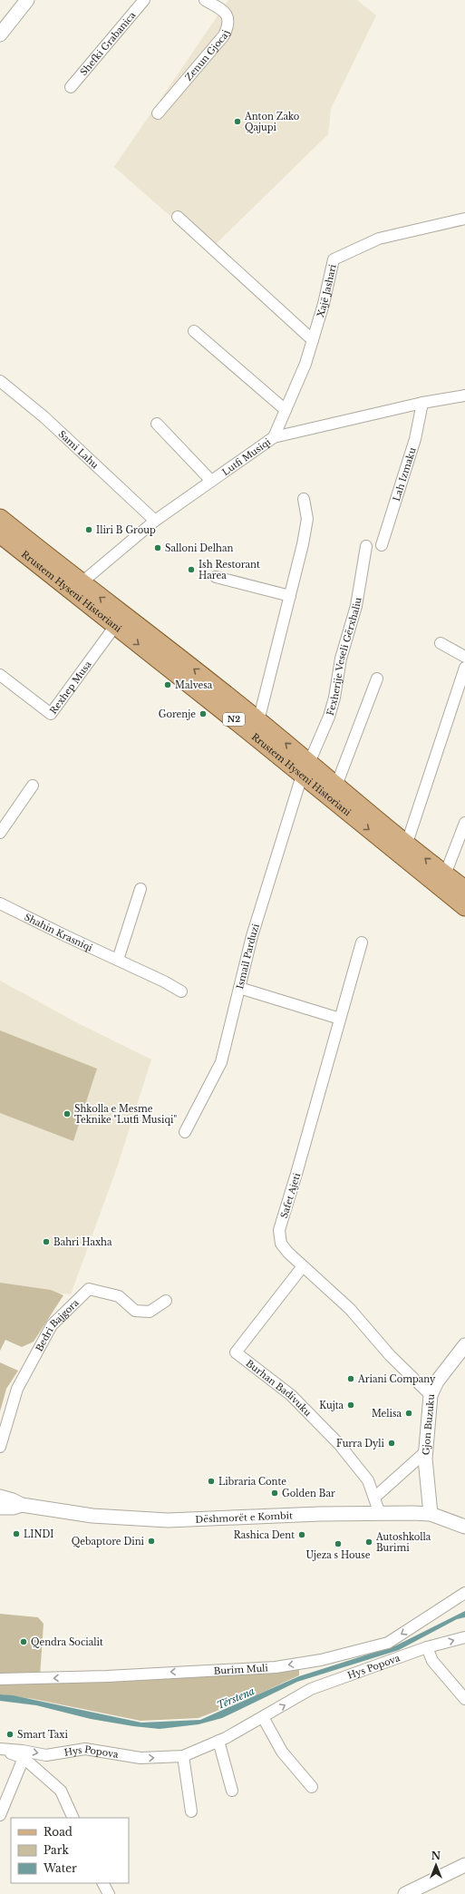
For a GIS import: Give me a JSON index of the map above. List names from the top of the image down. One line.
{"streets":{"main road":["Rrustem Hyseni Historiani","N2"],"street":["Shefki Grabanica","Zenun Gjocaj","Xajë Jashari","Sami Lahu","Lutfi Musiqi","Lah Izmaku","Fexherije Veseli Gërxhaliu","Rexhep Musa","Shahin Krasniqi","Ismail Parduzi","Safet Ajeti","Bedri Bajgora","Burhan Badivuku","Gjon Buzuku","Dëshmorët e Kombit","Hys Popova","Burim Muli"]},"crossings":[["Xajë Jashari","Lutfi Musiqi"],["Sami Lahu","Lutfi Musiqi"],["Lutfi Musiqi","Lah Izmaku"],["Lutfi Musiqi","Rrustem Hyseni Historiani"],["Rrustem Hyseni Historiani","Fexherije Veseli Gërxhaliu"],["Rrustem Hyseni Historiani","Rexhep Musa"],["Rrustem Hyseni Historiani","Ismail Parduzi"],["Fexherije Veseli Gërxhaliu","Ismail Parduzi"],["Safet Ajeti","Burhan Badivuku"],["Safet Ajeti","Gjon Buzuku"],["Burhan Badivuku","Dëshmorët e Kombit"],["Gjon Buzuku","Dëshmorët e Kombit"]],"one_way":["Hys Popova","Burim Muli"],"water":["Tërstena"],"places":["Anton Zako Qajupi","Iliri B Group","Salloni Delhan","Ish Restorant Harea","Malvesa","Gorenje","Shkolla e Mesme Teknike \"Lutfi Musiqi\"","Bahri Haxha","Ariani Company","Kujta","Melisa","Furra Dyli","Libraria Conte","Golden Bar","LINDI","Rashica Dent","Qebaptore Dini","Autoshkolla Burimi","Ujeza s House","Qendra Socialit","Smart Taxi"],"legend":["Road","Park","Water"],"north":"top"}
